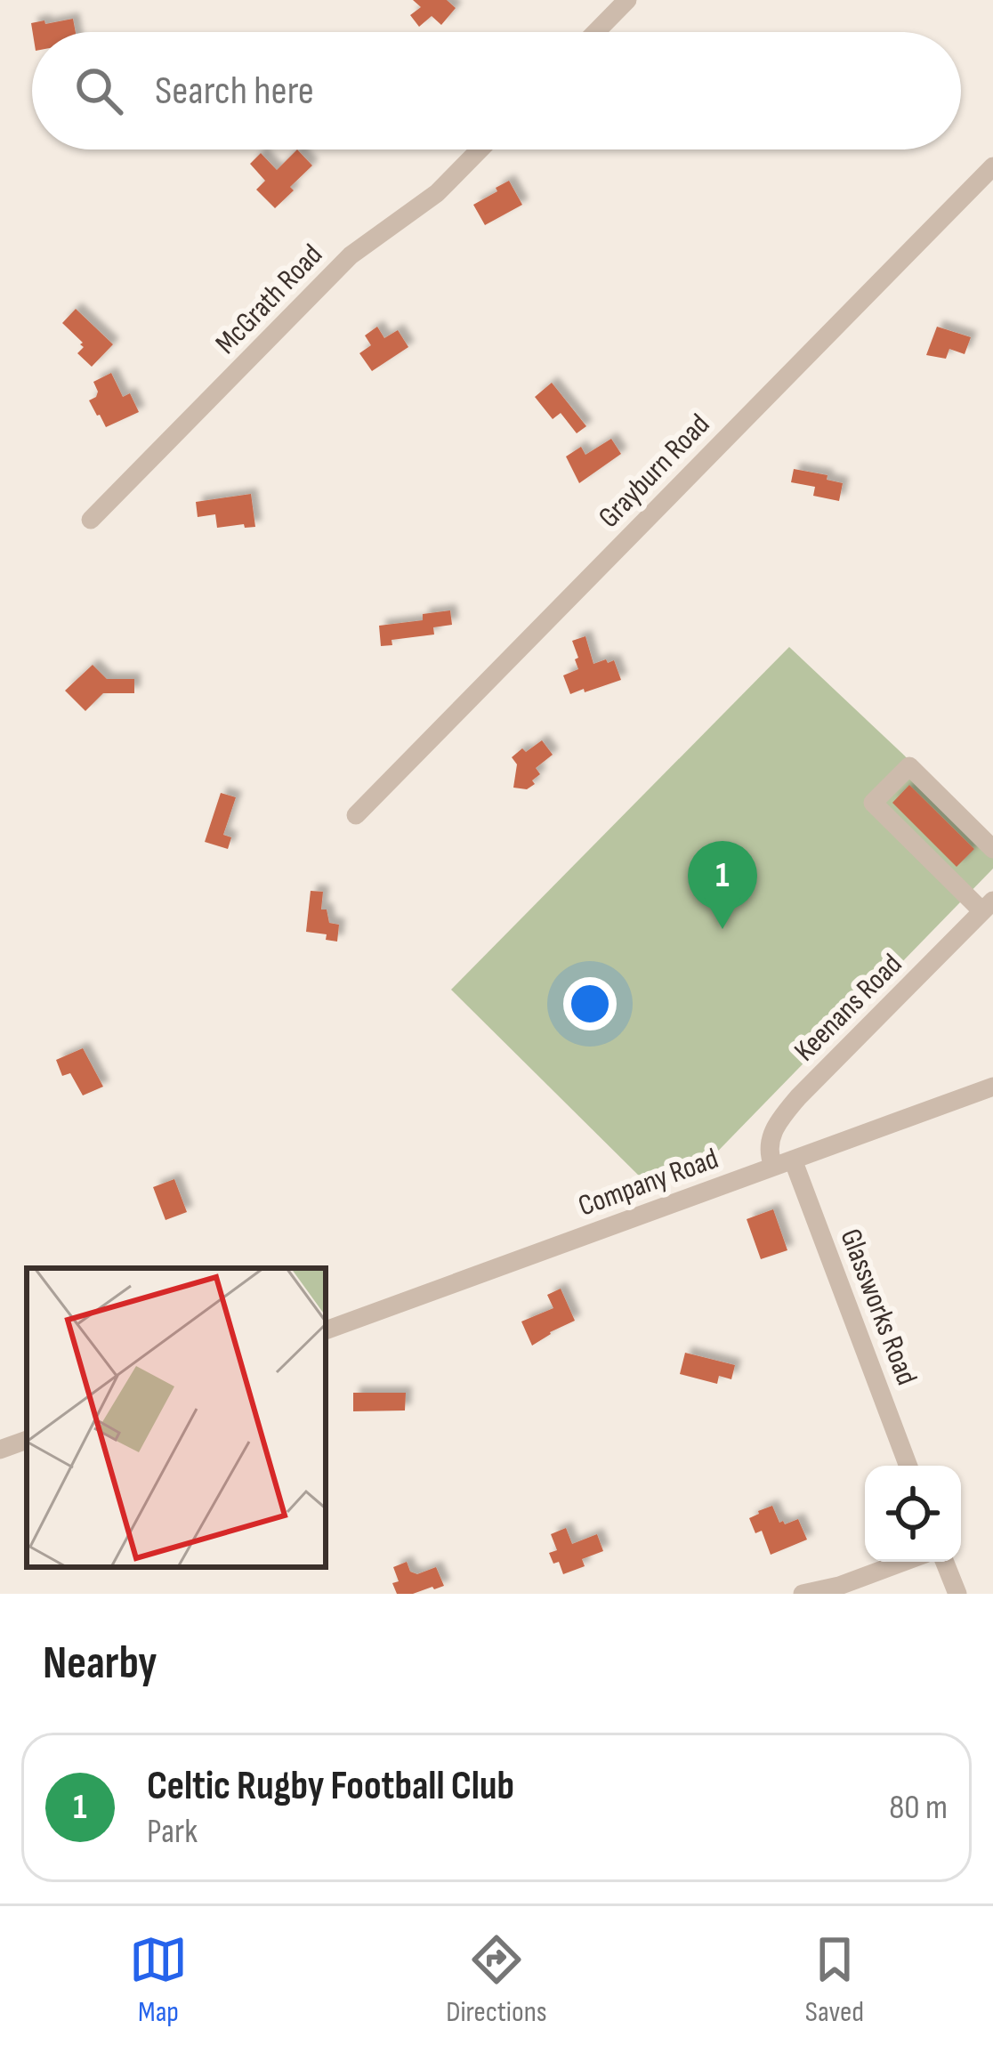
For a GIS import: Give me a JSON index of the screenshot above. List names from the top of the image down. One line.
{"streets":{"street":["McGrath Road","Grayburn Road","Keenans Road","Company Road","Glassworks Road"]},"crossings":[["Keenans Road","Company Road"],["Keenans Road","Glassworks Road"],["Company Road","Glassworks Road"]],"page":{"search":"Search here","pins":"1","heading":"Nearby","list":[{"mark":"1","name":"Celtic Rugby Football Club","note":"Park","value":"80 m"}],"nav":["Map","Directions","Saved"]}}
